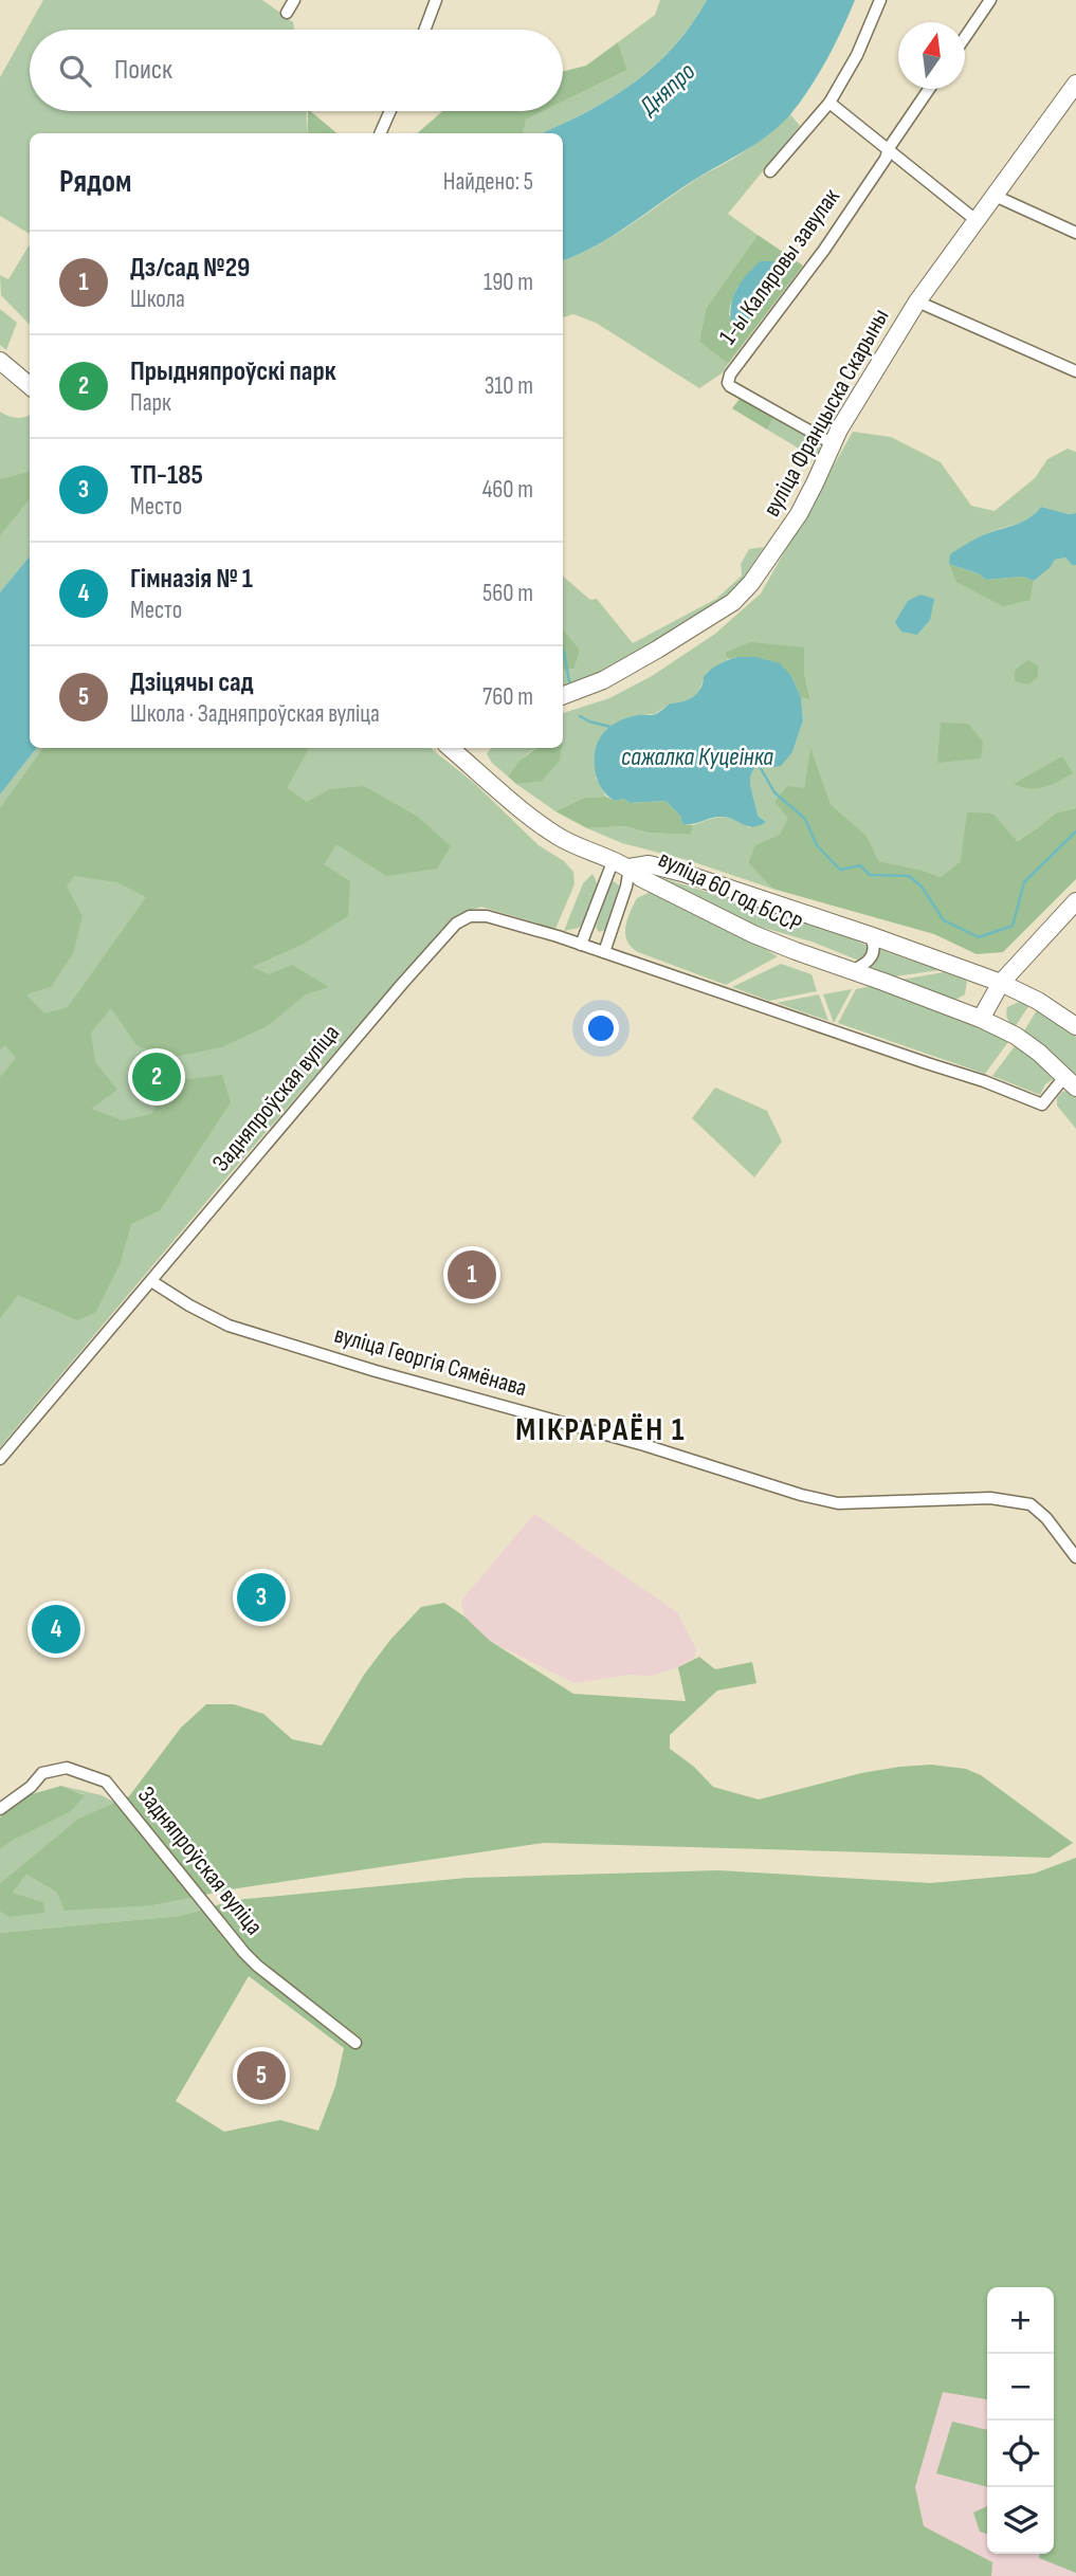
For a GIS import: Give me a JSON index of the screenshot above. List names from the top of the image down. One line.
{"streets":{"main road":["вуліца Францыска Скарыны","вуліца 60 год БССР"],"street":["1-ы Каляровы завулак","Задняпроўская вуліца","вуліца Георгія Сямёнава"]},"crossings":[["1-ы Каляровы завулак","вуліца Францыска Скарыны"],["вуліца 60 год БССР","Задняпроўская вуліца"],["Задняпроўская вуліца","вуліца Георгія Сямёнава"]],"districts":["МІКРАРАЁН 1"],"water":["Дняпро","сажалка Куцеінка"],"north":"top","page":{"search":"Поиск","heading":["Рядом","Найдено: 5"],"list":[{"mark":"1","name":"Дз/сад №29","note":"Школа","value":"190 m"},{"mark":"2","name":"Прыдняпроўскі парк","note":"Парк","value":"310 m"},{"mark":"3","name":"ТП-185","note":"Место","value":"460 m"},{"mark":"4","name":"Гімназія № 1","note":"Место","value":"560 m"},{"mark":"5","name":"Дзіцячы сад","note":"Школа · Задняпроўская вуліца","value":"760 m"}],"pins":["2","1","3","4","5"],"map_buttons":["+","−"]}}
